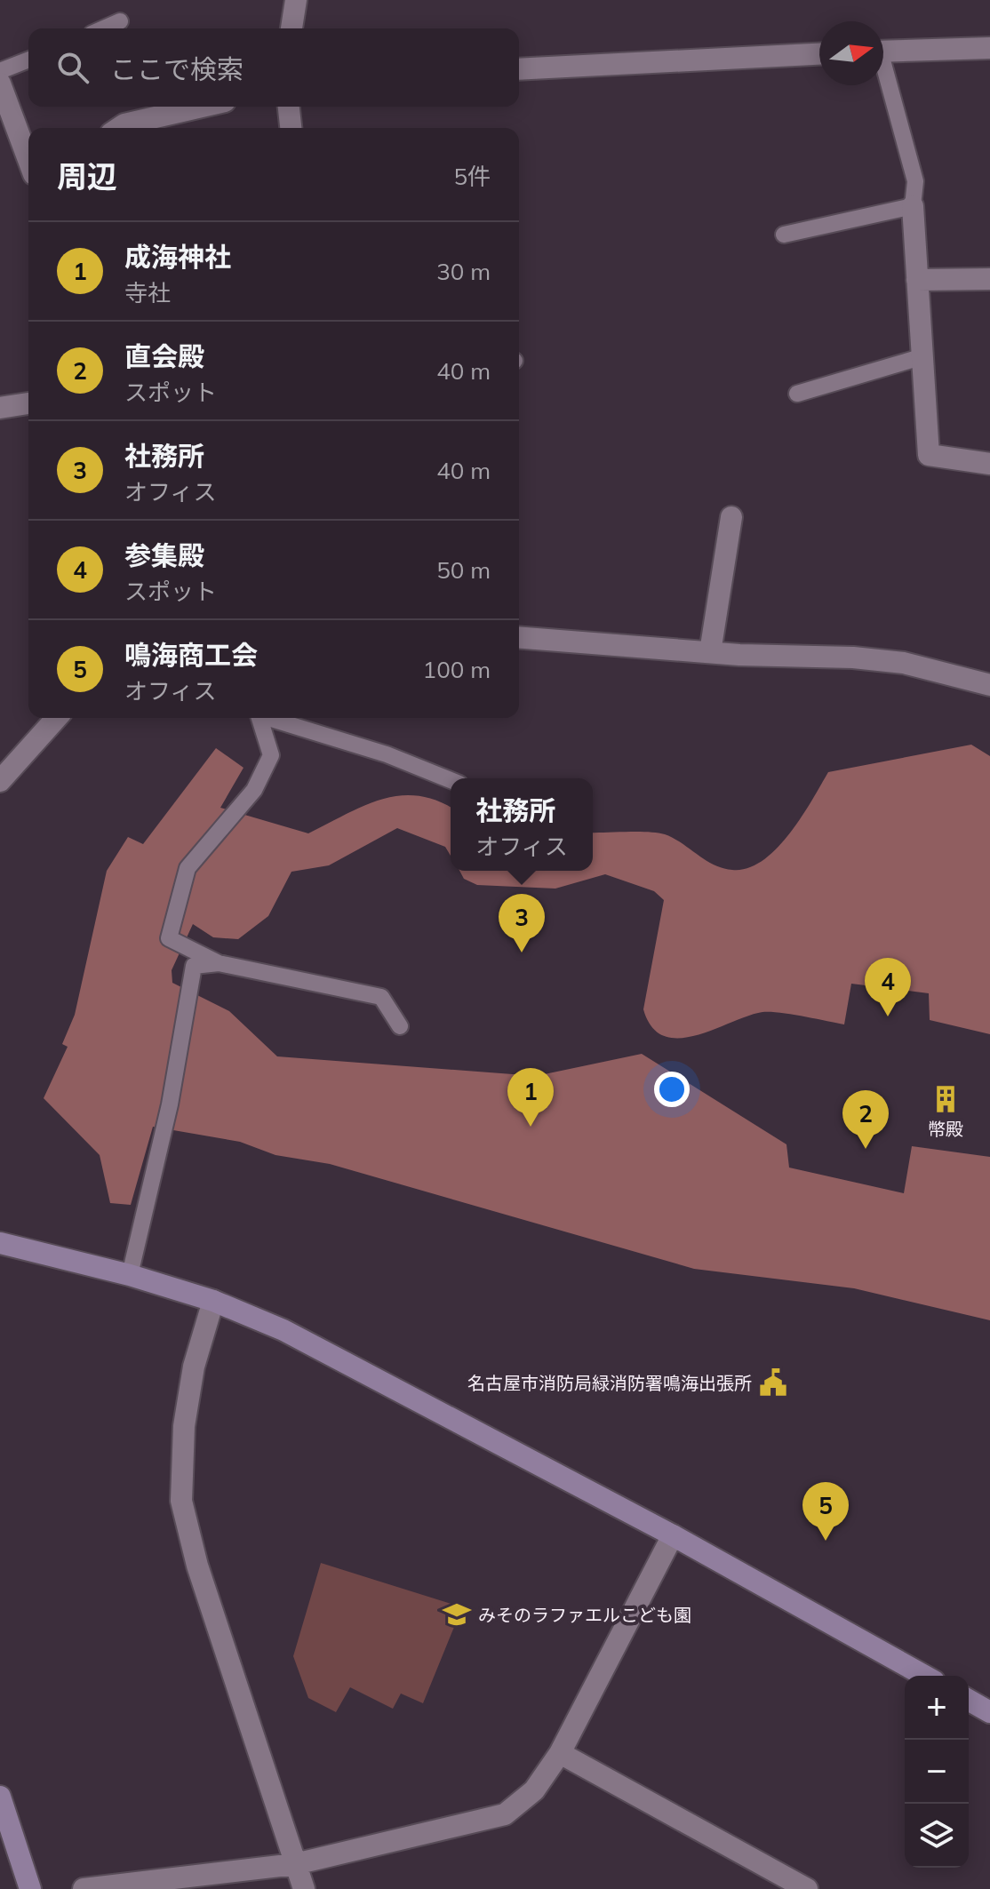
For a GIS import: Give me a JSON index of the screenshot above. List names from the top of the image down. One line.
{"places":{"building":["幣殿"],"public building":["名古屋市消防局緑消防署鳴海出張所"],"school or university":["みそのラファエルこども園"]},"north":"right","page":{"search":"ここで検索","heading":["周辺","5件"],"list":[{"mark":"1","name":"成海神社","note":"寺社","value":"30 m"},{"mark":"2","name":"直会殿","note":"スポット","value":"40 m"},{"mark":"3","name":"社務所","note":"オフィス","value":"40 m"},{"mark":"4","name":"参集殿","note":"スポット","value":"50 m"},{"mark":"5","name":"鳴海商工会","note":"オフィス","value":"100 m"}],"popup":["社務所","オフィス"],"pins":["3","4","1","2","5"],"map_buttons":["+","−"]}}
